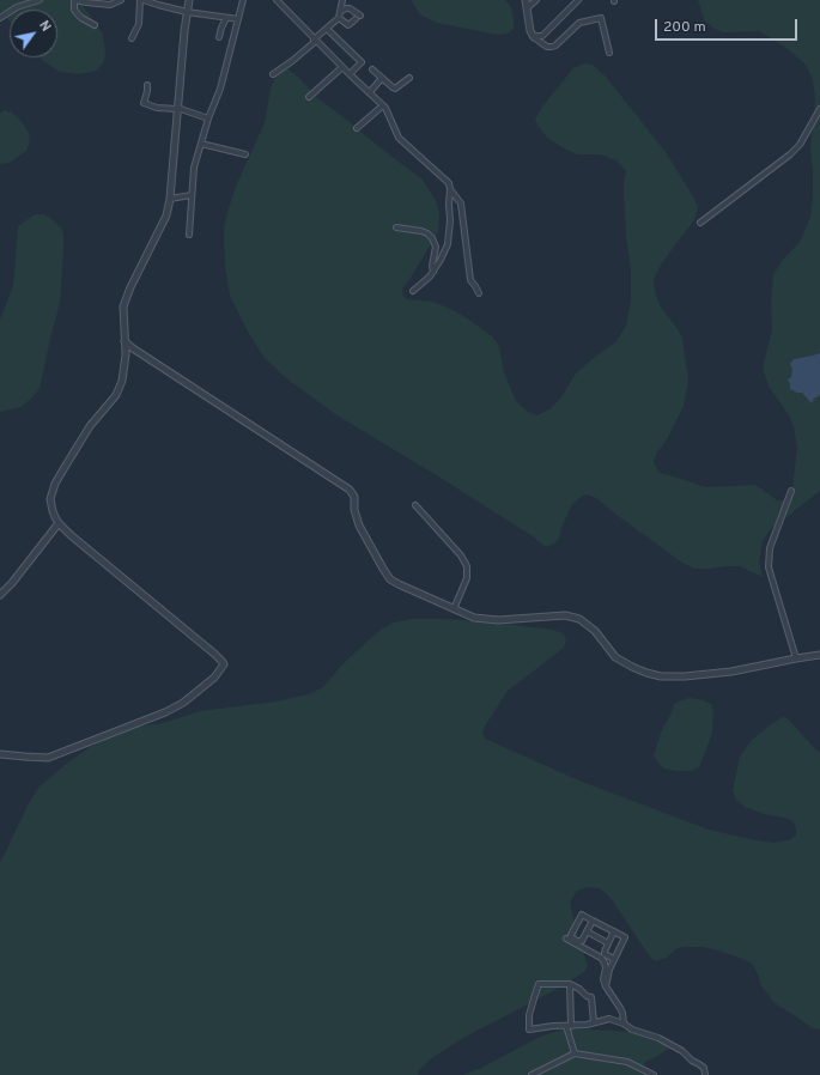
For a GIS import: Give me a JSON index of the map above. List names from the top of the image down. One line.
{"scale_bar":"200 m","north":"top right"}
